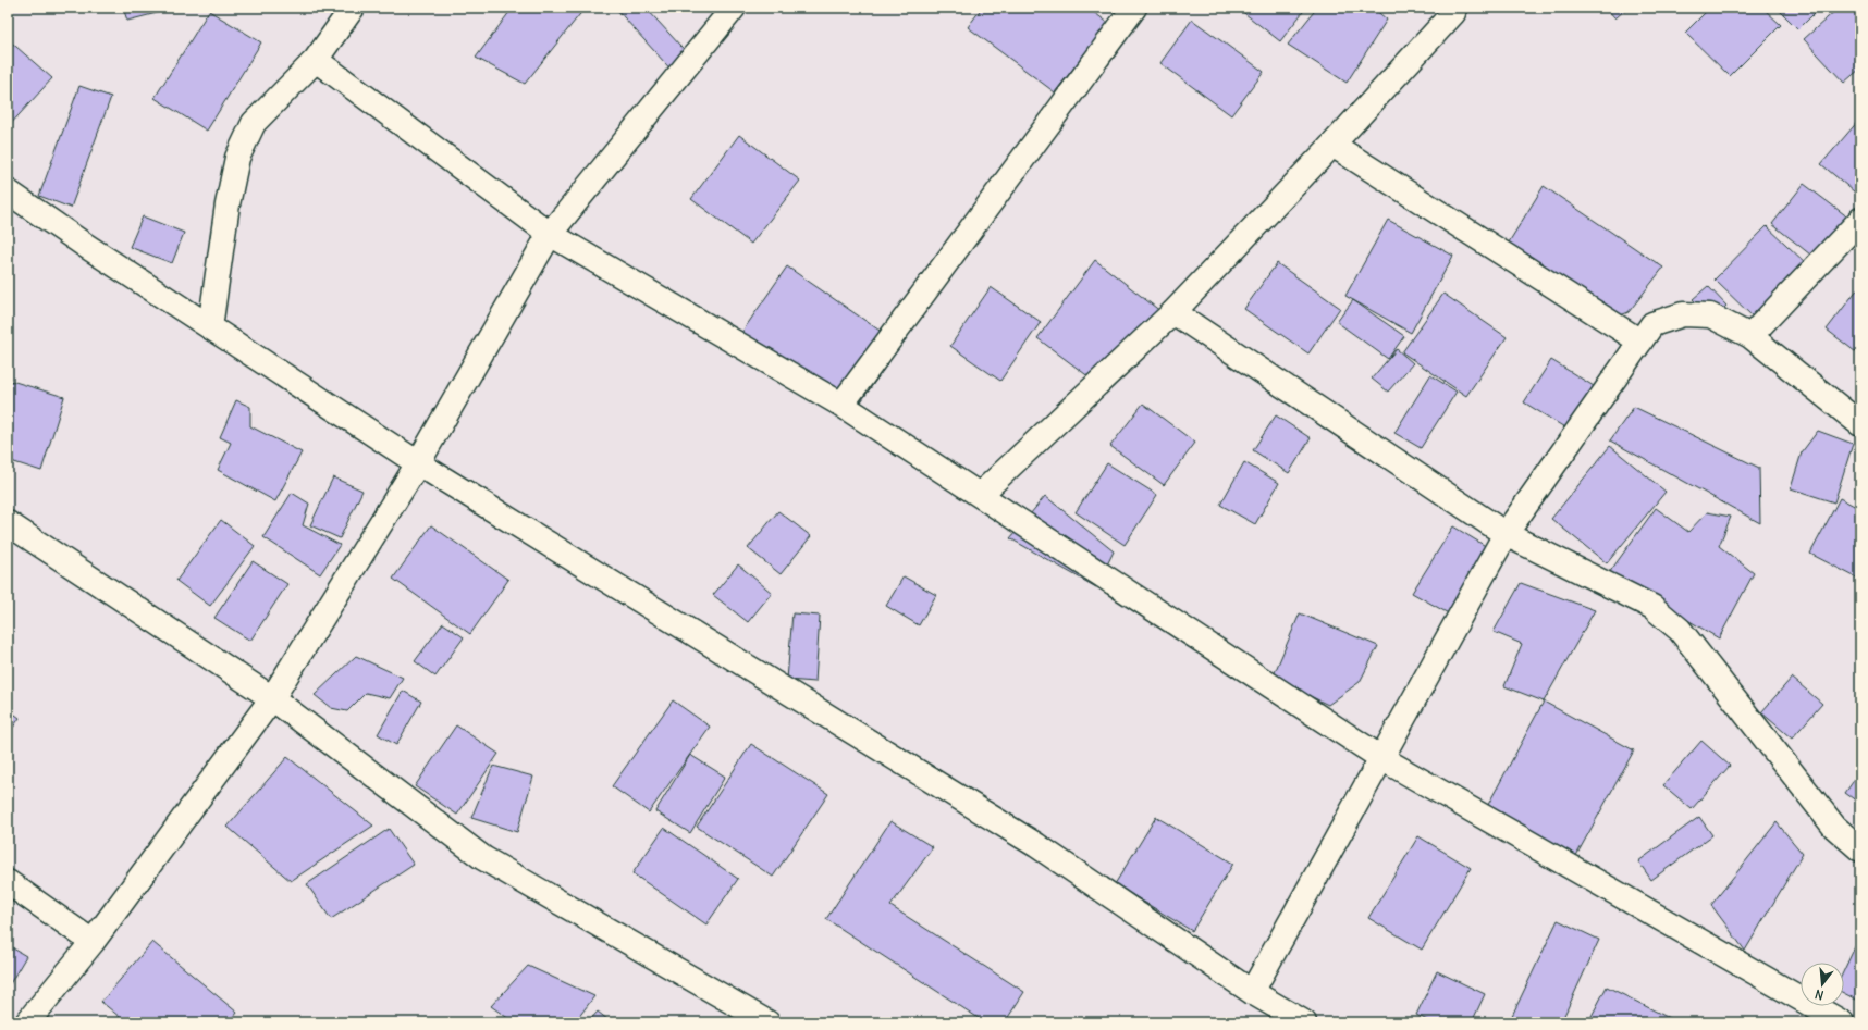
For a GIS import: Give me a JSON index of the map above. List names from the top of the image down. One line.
{"north":"bottom"}
